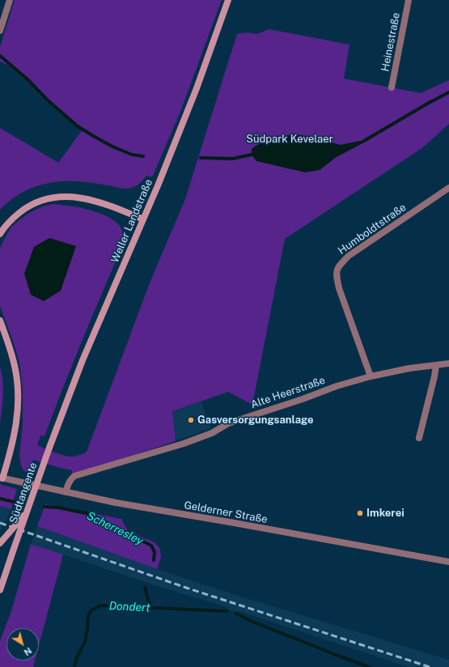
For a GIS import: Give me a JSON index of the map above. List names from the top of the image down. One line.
{"streets":{"main road":["Weller Landstraße","Südtangente"],"street":["Heinestraße","Humboldtstraße","Alte Heerstraße","Gelderner Straße"]},"crossings":[["Weller Landstraße","Südtangente"],["Humboldtstraße","Alte Heerstraße"],["Alte Heerstraße","Gelderner Straße"]],"water":["Scherresley","Dondert"],"parks":["Südpark Kevelaer"],"places":["Gasversorgungsanlage","Imkerei"],"north":"bottom right"}
